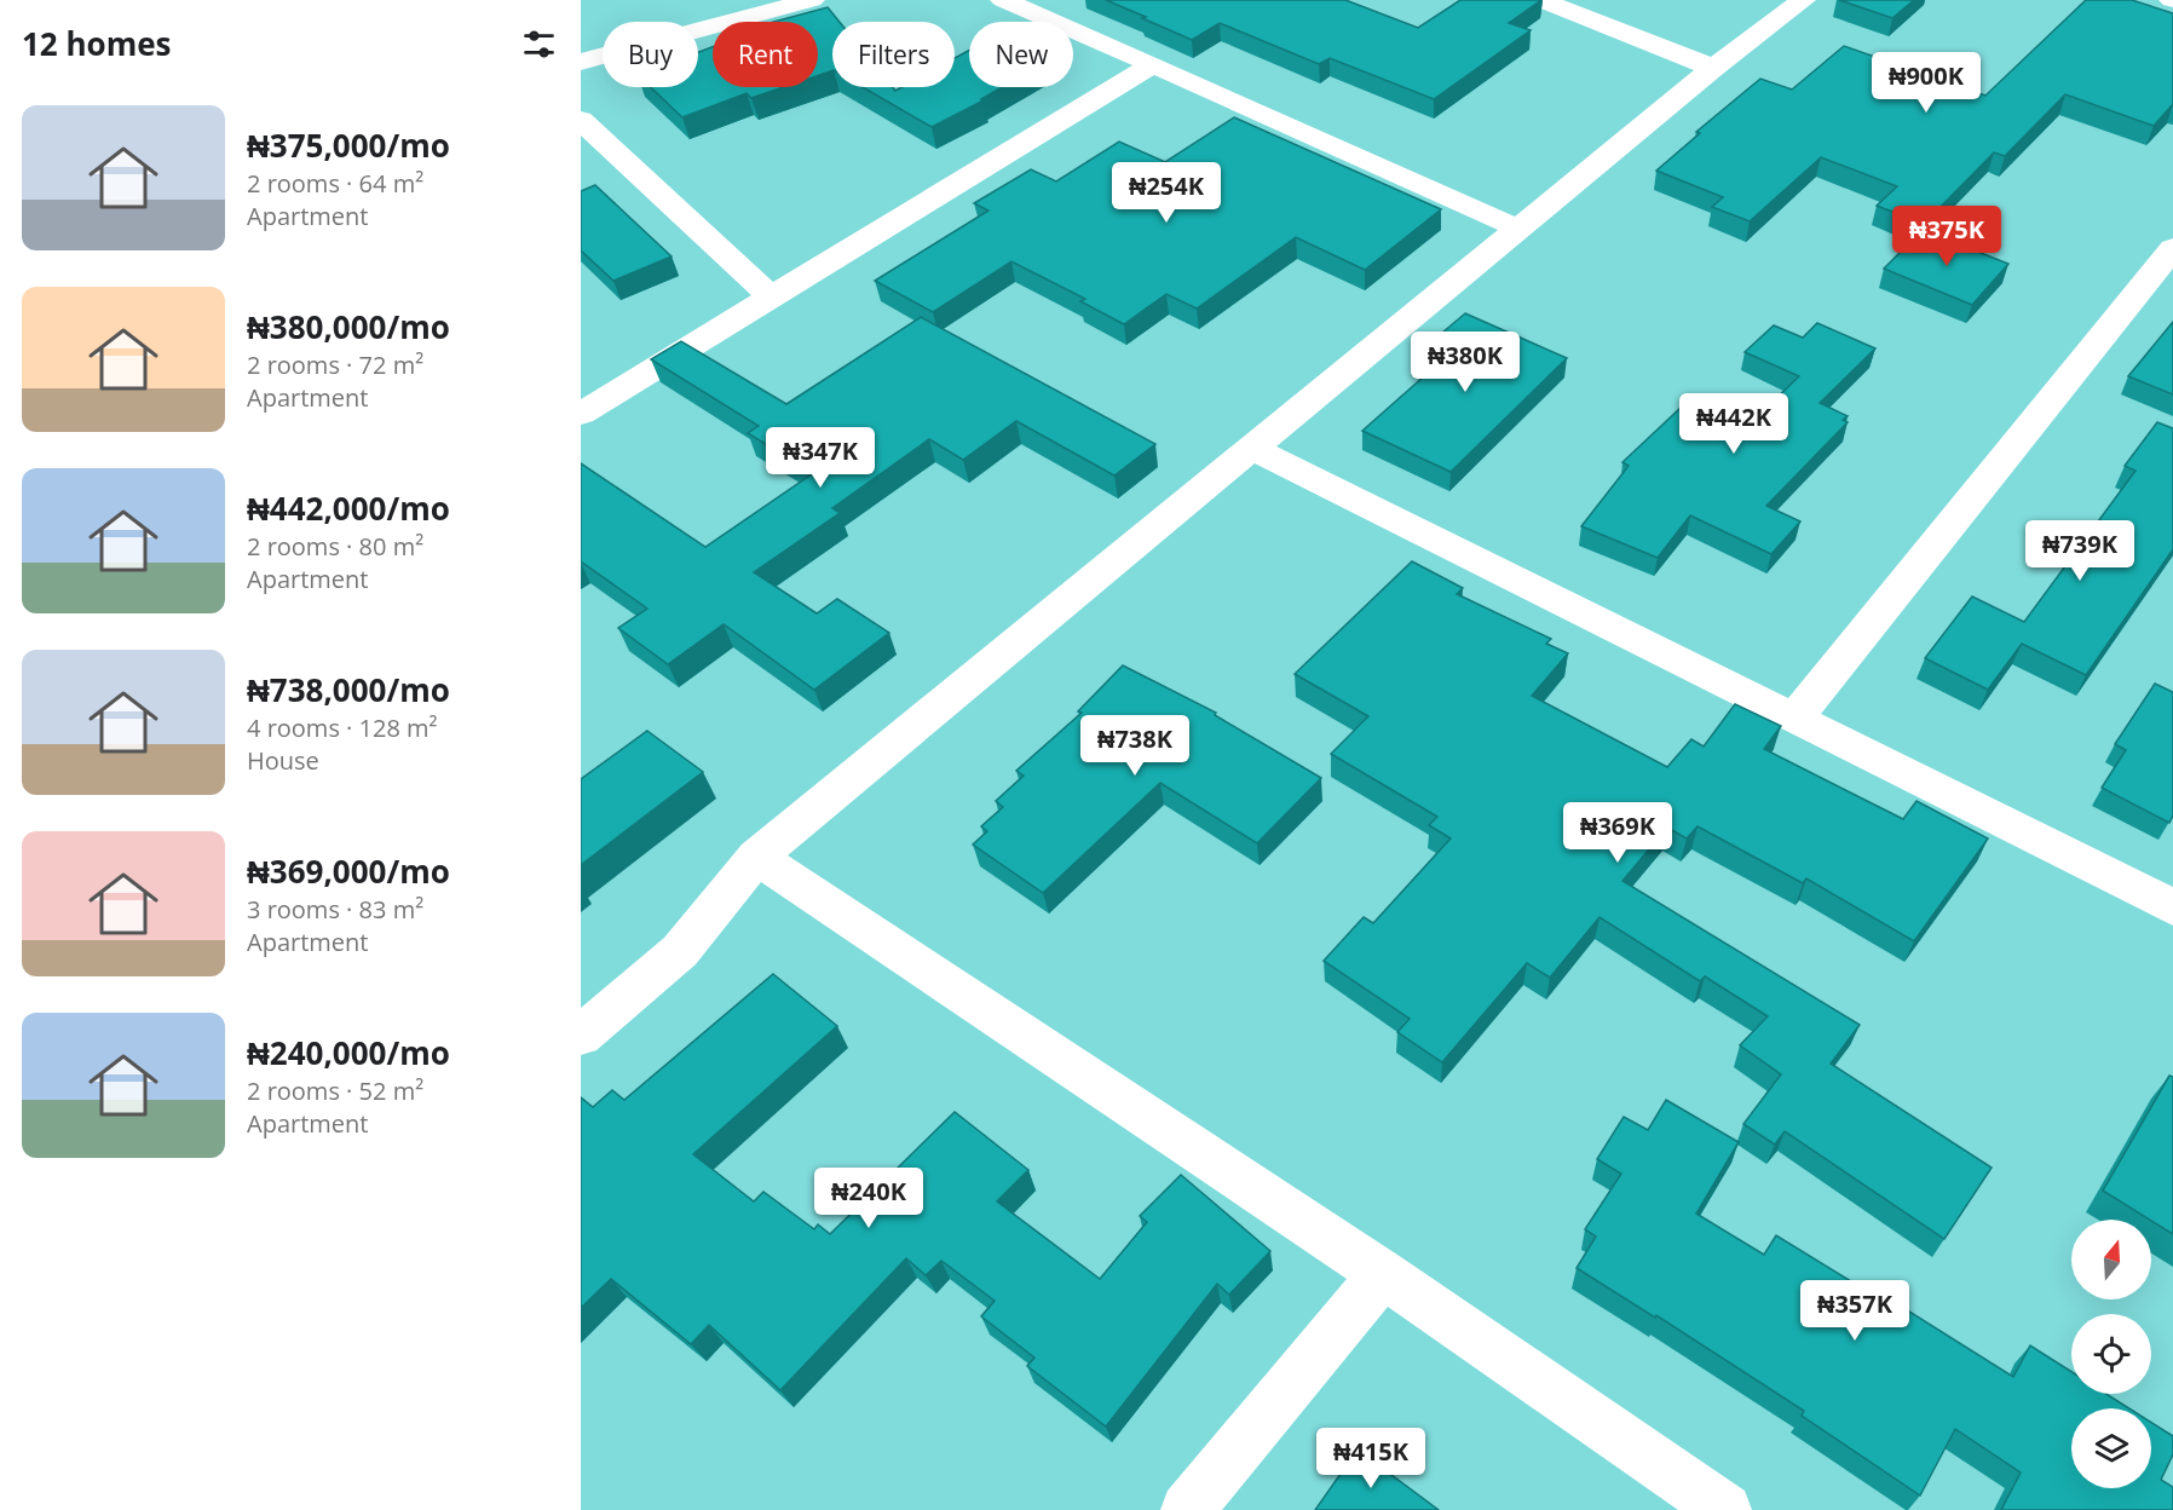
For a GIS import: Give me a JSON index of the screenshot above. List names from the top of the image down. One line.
{"north":"top","page":{"heading":"12 homes","chip":["Buy","Rent","Filters","New"],"price":["₦900K","₦254K","₦375K","₦380K","₦442K","₦347K","₦739K","₦738K","₦369K","₦240K","₦357K","₦415K"],"list":[{"name":"₦375,000/mo","note":"2 rooms · 64 m² · Apartment"},{"name":"₦380,000/mo","note":"2 rooms · 72 m² · Apartment"},{"name":"₦442,000/mo","note":"2 rooms · 80 m² · Apartment"},{"name":"₦738,000/mo","note":"4 rooms · 128 m² · House"},{"name":"₦369,000/mo","note":"3 rooms · 83 m² · Apartment"},{"name":"₦240,000/mo","note":"2 rooms · 52 m² · Apartment"}]}}
